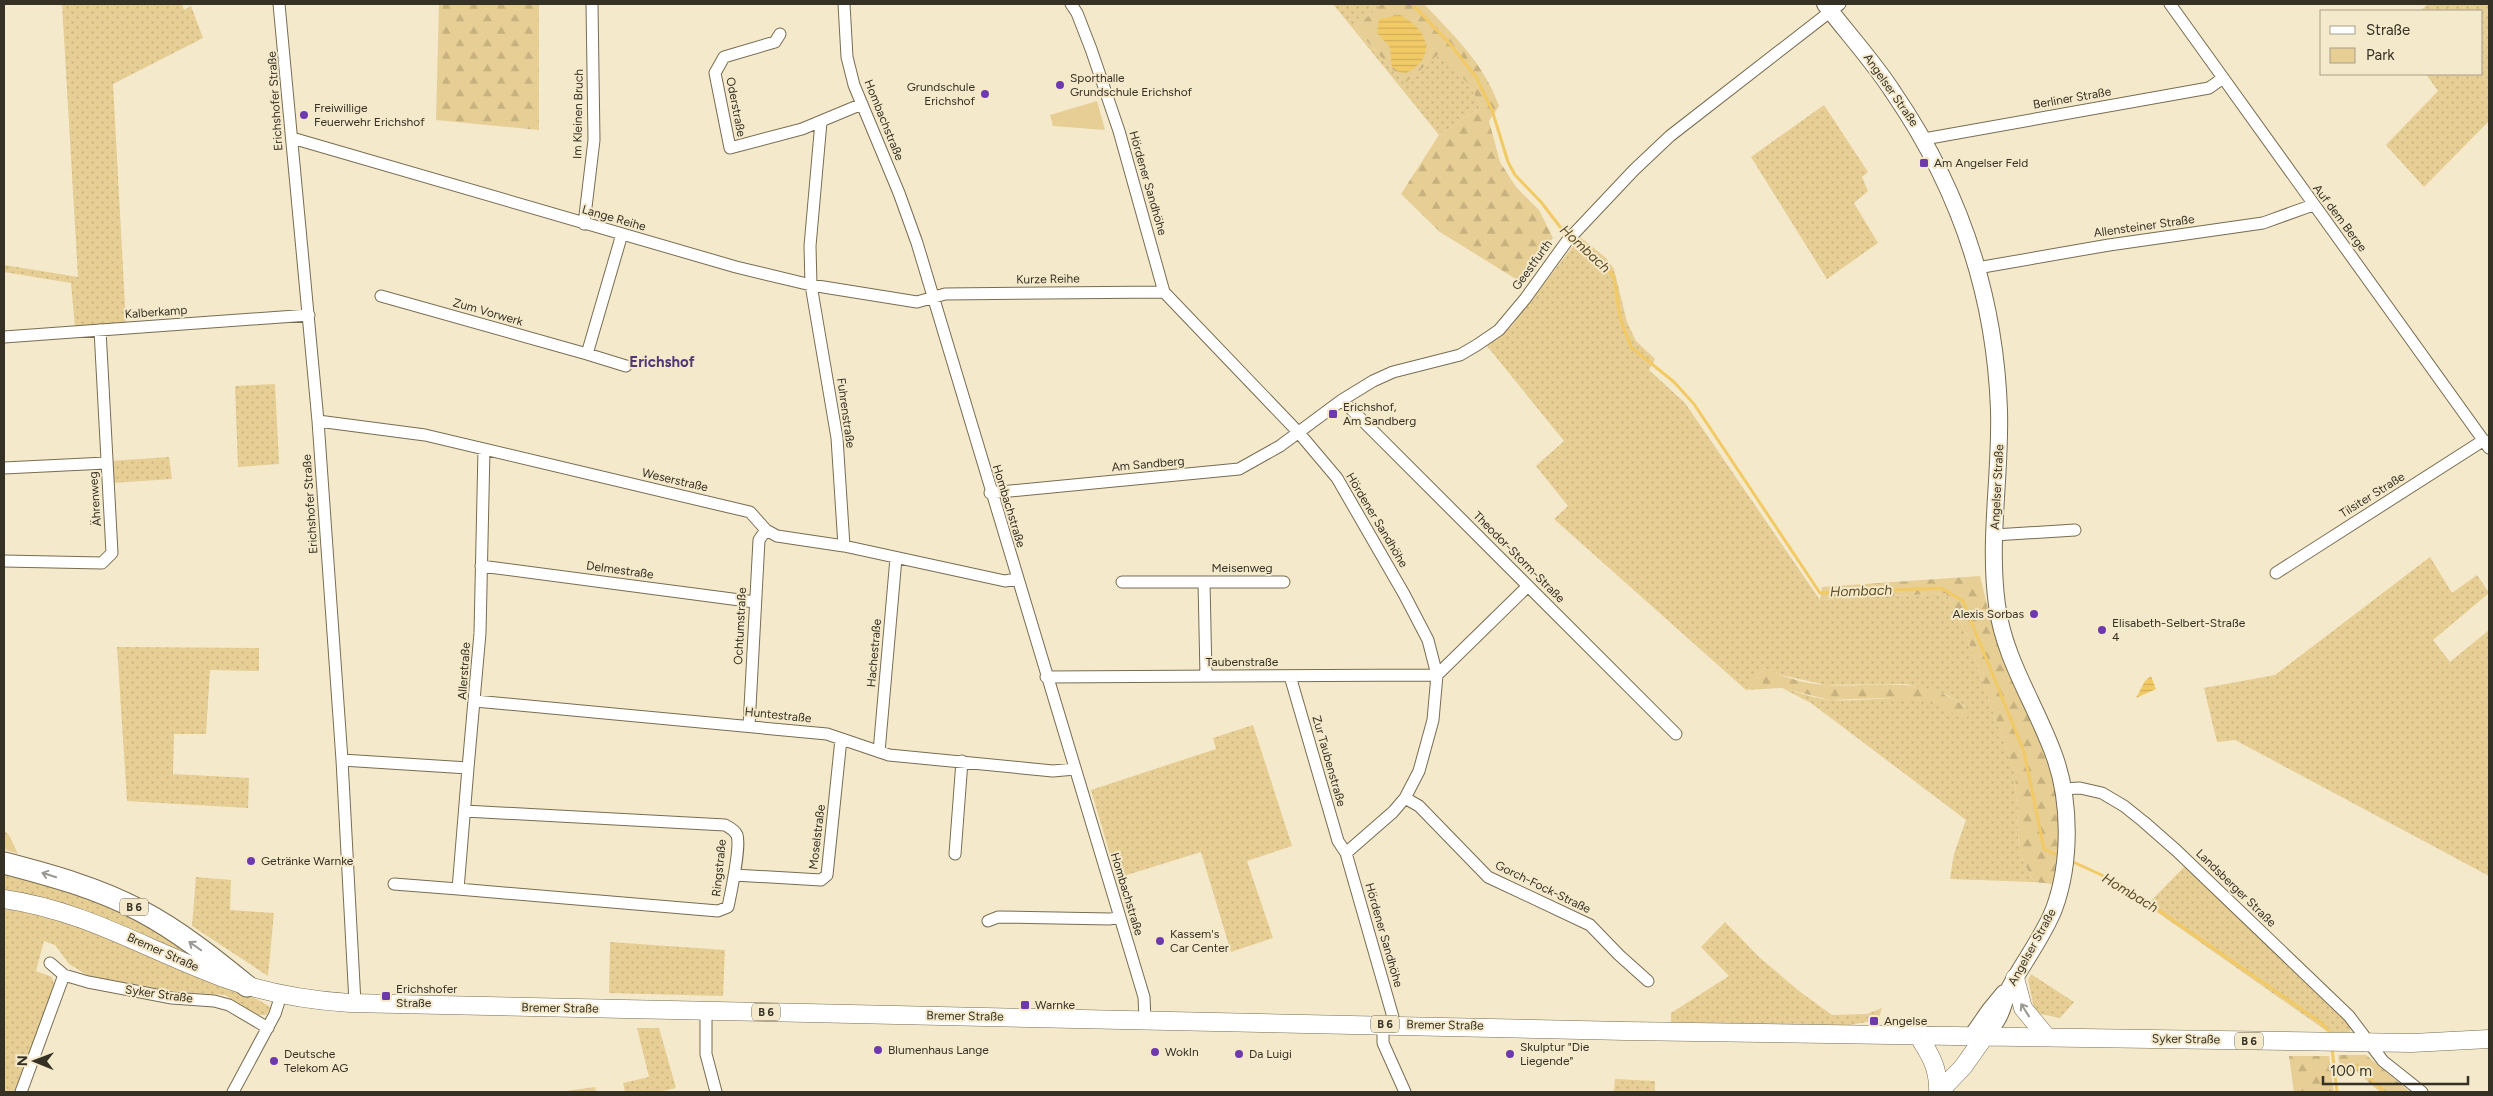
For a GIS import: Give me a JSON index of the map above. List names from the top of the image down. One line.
{"streets":{"highway":["B 6"],"main road":["Angelser Straße","Bremer Straße","Syker Straße"],"street":["Berliner Straße","Erichshofer Straße","Oderstraße","Im Kleinen Bruch","Hombachstraße","Hördener Sandhöhe","Lange Reihe","Auf dem Berge","Allensteiner Straße","Geestfurth","Kurze Reihe","Kalberkamp","Zum Vorwerk","Fuhrenstraße","Am Sandberg","Weserstraße","Tilsiter Straße","Ährenweg","Theodor-Storm-Straße","Meisenweg","Delmestraße","Ochtumstraße","Hachestraße","Taubenstraße","Allerstraße","Huntestraße","Zur Taubenstraße","Moselstraße","Ringstraße","Gorch-Fock-Straße","Landsberger Straße"]},"crossings":[["Angelser Straße","Berliner Straße"],["Angelser Straße","Allensteiner Straße"],["Angelser Straße","Geestfurth"],["Angelser Straße","Landsberger Straße"],["Angelser Straße","Bremer Straße"],["Angelser Straße","Syker Straße"],["Berliner Straße","Auf dem Berge"],["Erichshofer Straße","Lange Reihe"],["Erichshofer Straße","Kalberkamp"],["Erichshofer Straße","Weserstraße"],["Erichshofer Straße","Bremer Straße"],["Oderstraße","Hombachstraße"],["Oderstraße","Fuhrenstraße"],["Im Kleinen Bruch","Lange Reihe"],["Hombachstraße","Lange Reihe"],["Hombachstraße","Kurze Reihe"],["Hombachstraße","Am Sandberg"],["Hombachstraße","Weserstraße"],["Hombachstraße","Taubenstraße"],["Hombachstraße","Huntestraße"],["Hombachstraße","Bremer Straße"],["Hördener Sandhöhe","Geestfurth"],["Hördener Sandhöhe","Kurze Reihe"],["Hördener Sandhöhe","Am Sandberg"],["Hördener Sandhöhe","Taubenstraße"],["Hördener Sandhöhe","Zur Taubenstraße"],["Hördener Sandhöhe","Gorch-Fock-Straße"],["Hördener Sandhöhe","Bremer Straße"],["Lange Reihe","Kurze Reihe"],["Lange Reihe","Fuhrenstraße"],["Auf dem Berge","Allensteiner Straße"],["Auf dem Berge","Tilsiter Straße"],["Geestfurth","Am Sandberg"],["Geestfurth","Theodor-Storm-Straße"],["Kalberkamp","Ährenweg"],["Fuhrenstraße","Weserstraße"],["Weserstraße","Ochtumstraße"],["Weserstraße","Hachestraße"],["Weserstraße","Allerstraße"],["Meisenweg","Taubenstraße"],["Delmestraße","Ochtumstraße"],["Delmestraße","Allerstraße"],["Ochtumstraße","Huntestraße"],["Hachestraße","Huntestraße"],["Taubenstraße","Zur Taubenstraße"],["Allerstraße","Huntestraße"],["Huntestraße","Moselstraße"],["Moselstraße","Ringstraße"],["Landsberger Straße","Syker Straße"],["B 6","Bremer Straße"],["Bremer Straße","Syker Straße"]],"districts":["Erichshof"],"water":["Hombach"],"places":{"other":["Sporthalle Grundschule Erichshof","Grundschule Erichshof","Freiwillige Feuerwehr Erichshof","Alexis Sorbas","Elisabeth-Selbert-Straße 4","Getränke Warnke","Kassem's Car Center","Blumenhaus Lange","WokIn","Da Luigi","Skulptur \"Die Liegende\"","Deutsche Telekom AG"],"transit":["Am Angelser Feld","Erichshof, Am Sandberg","Erichshofer Straße","Warnke","Angelse"]},"legend":["Straße","Park"],"scale_bar":"100 m","north":"left"}
